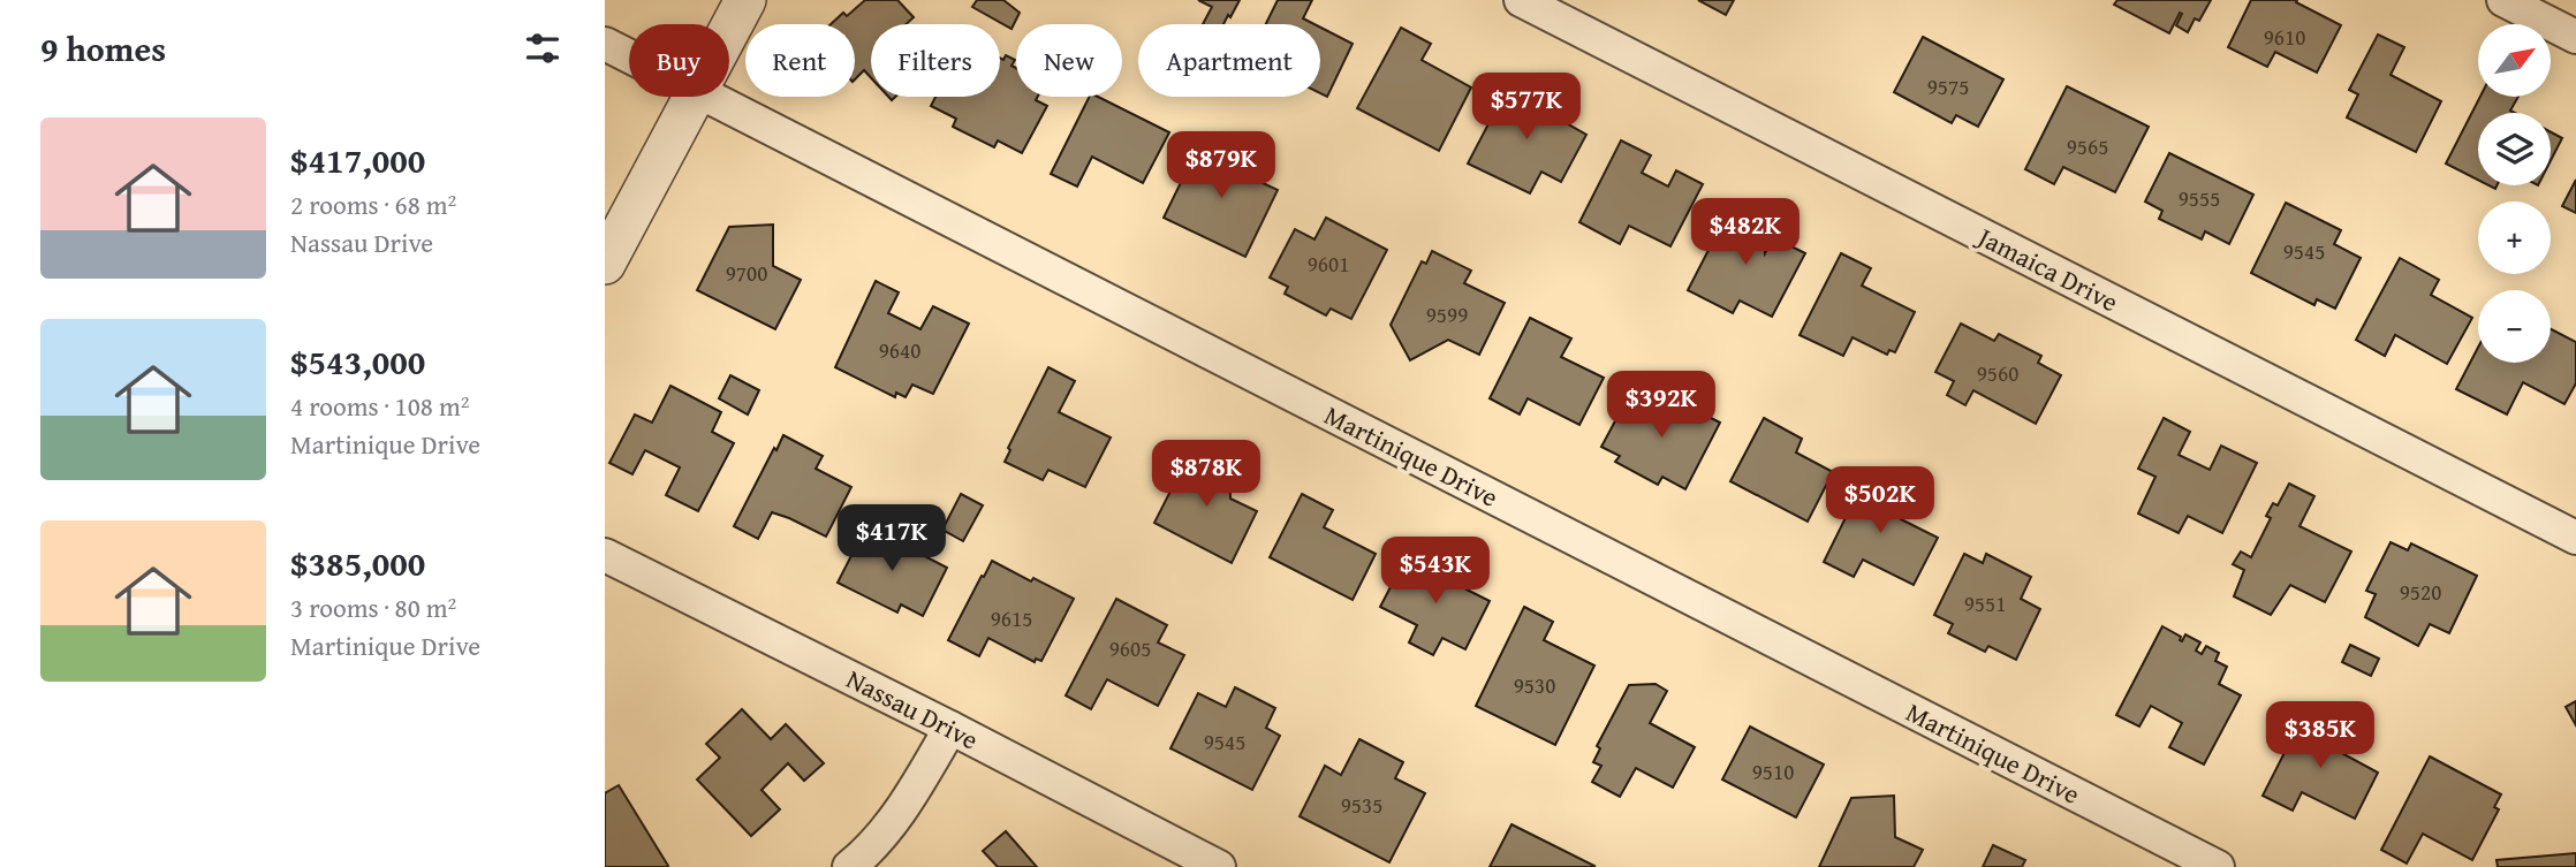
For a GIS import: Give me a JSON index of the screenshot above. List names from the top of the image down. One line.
{"streets":{"street":["Jamaica Drive","Martinique Drive","Nassau Drive"]},"house_numbers":["9610","9575","9565","9555","9545","9601","9700","9599","9640","9560","9520","9551","9615","9605","9530","9545","9510","9535"],"north":"top right","page":{"heading":"9 homes","map_buttons":["+","−"],"chip":["Buy","Rent","Filters","New","Apartment"],"price":["$577K","$879K","$482K","$392K","$878K","$502K","$417K","$543K","$385K"],"list":[{"name":"$417,000","note":"2 rooms · 68 m² · Nassau Drive"},{"name":"$543,000","note":"4 rooms · 108 m² · Martinique Drive"},{"name":"$385,000","note":"3 rooms · 80 m² · Martinique Drive"}]}}
